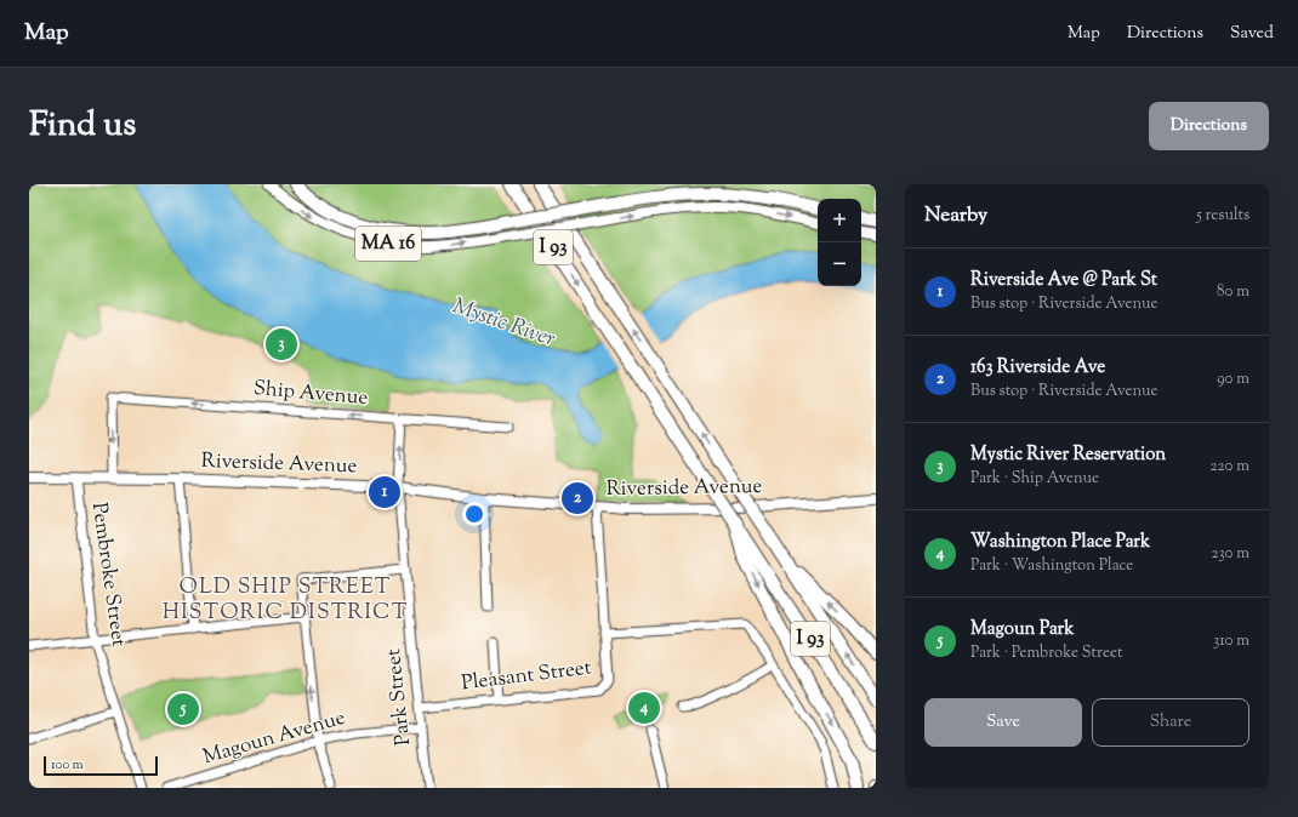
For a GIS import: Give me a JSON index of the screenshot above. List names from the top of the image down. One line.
{"streets":{"highway":["I 93"],"main road":["MA 16","Riverside Avenue"],"street":["Ship Avenue","Pembroke Street","Pleasant Street","Park Street","Magoun Avenue"]},"crossings":[["Ship Avenue","Riverside Avenue"],["Ship Avenue","Park Street"],["Riverside Avenue","Pembroke Street"],["Riverside Avenue","Pleasant Street"],["Riverside Avenue","Park Street"],["Pleasant Street","Park Street"],["Park Street","Magoun Avenue"]],"districts":["OLD SHIP STREET HISTORIC DISTRICT"],"water":["Mystic River"],"scale_bar":"100 m","page":{"header":"Map","nav":["Map","Directions","Saved"],"title":"Find us","buttons":["Directions",["Save","Share"]],"heading":["Nearby","5 results"],"map_buttons":["+","−"],"list":[{"mark":"1","name":"Riverside Ave @ Park St","note":"Bus stop · Riverside Avenue","value":"80 m"},{"mark":"2","name":"163 Riverside Ave","note":"Bus stop · Riverside Avenue","value":"90 m"},{"mark":"3","name":"Mystic River Reservation","note":"Park · Ship Avenue","value":"220 m"},{"mark":"4","name":"Washington Place Park","note":"Park · Washington Place","value":"230 m"},{"mark":"5","name":"Magoun Park","note":"Park · Pembroke Street","value":"310 m"}],"pins":["3","1","2","4","5"],"scale":"100 m"}}
